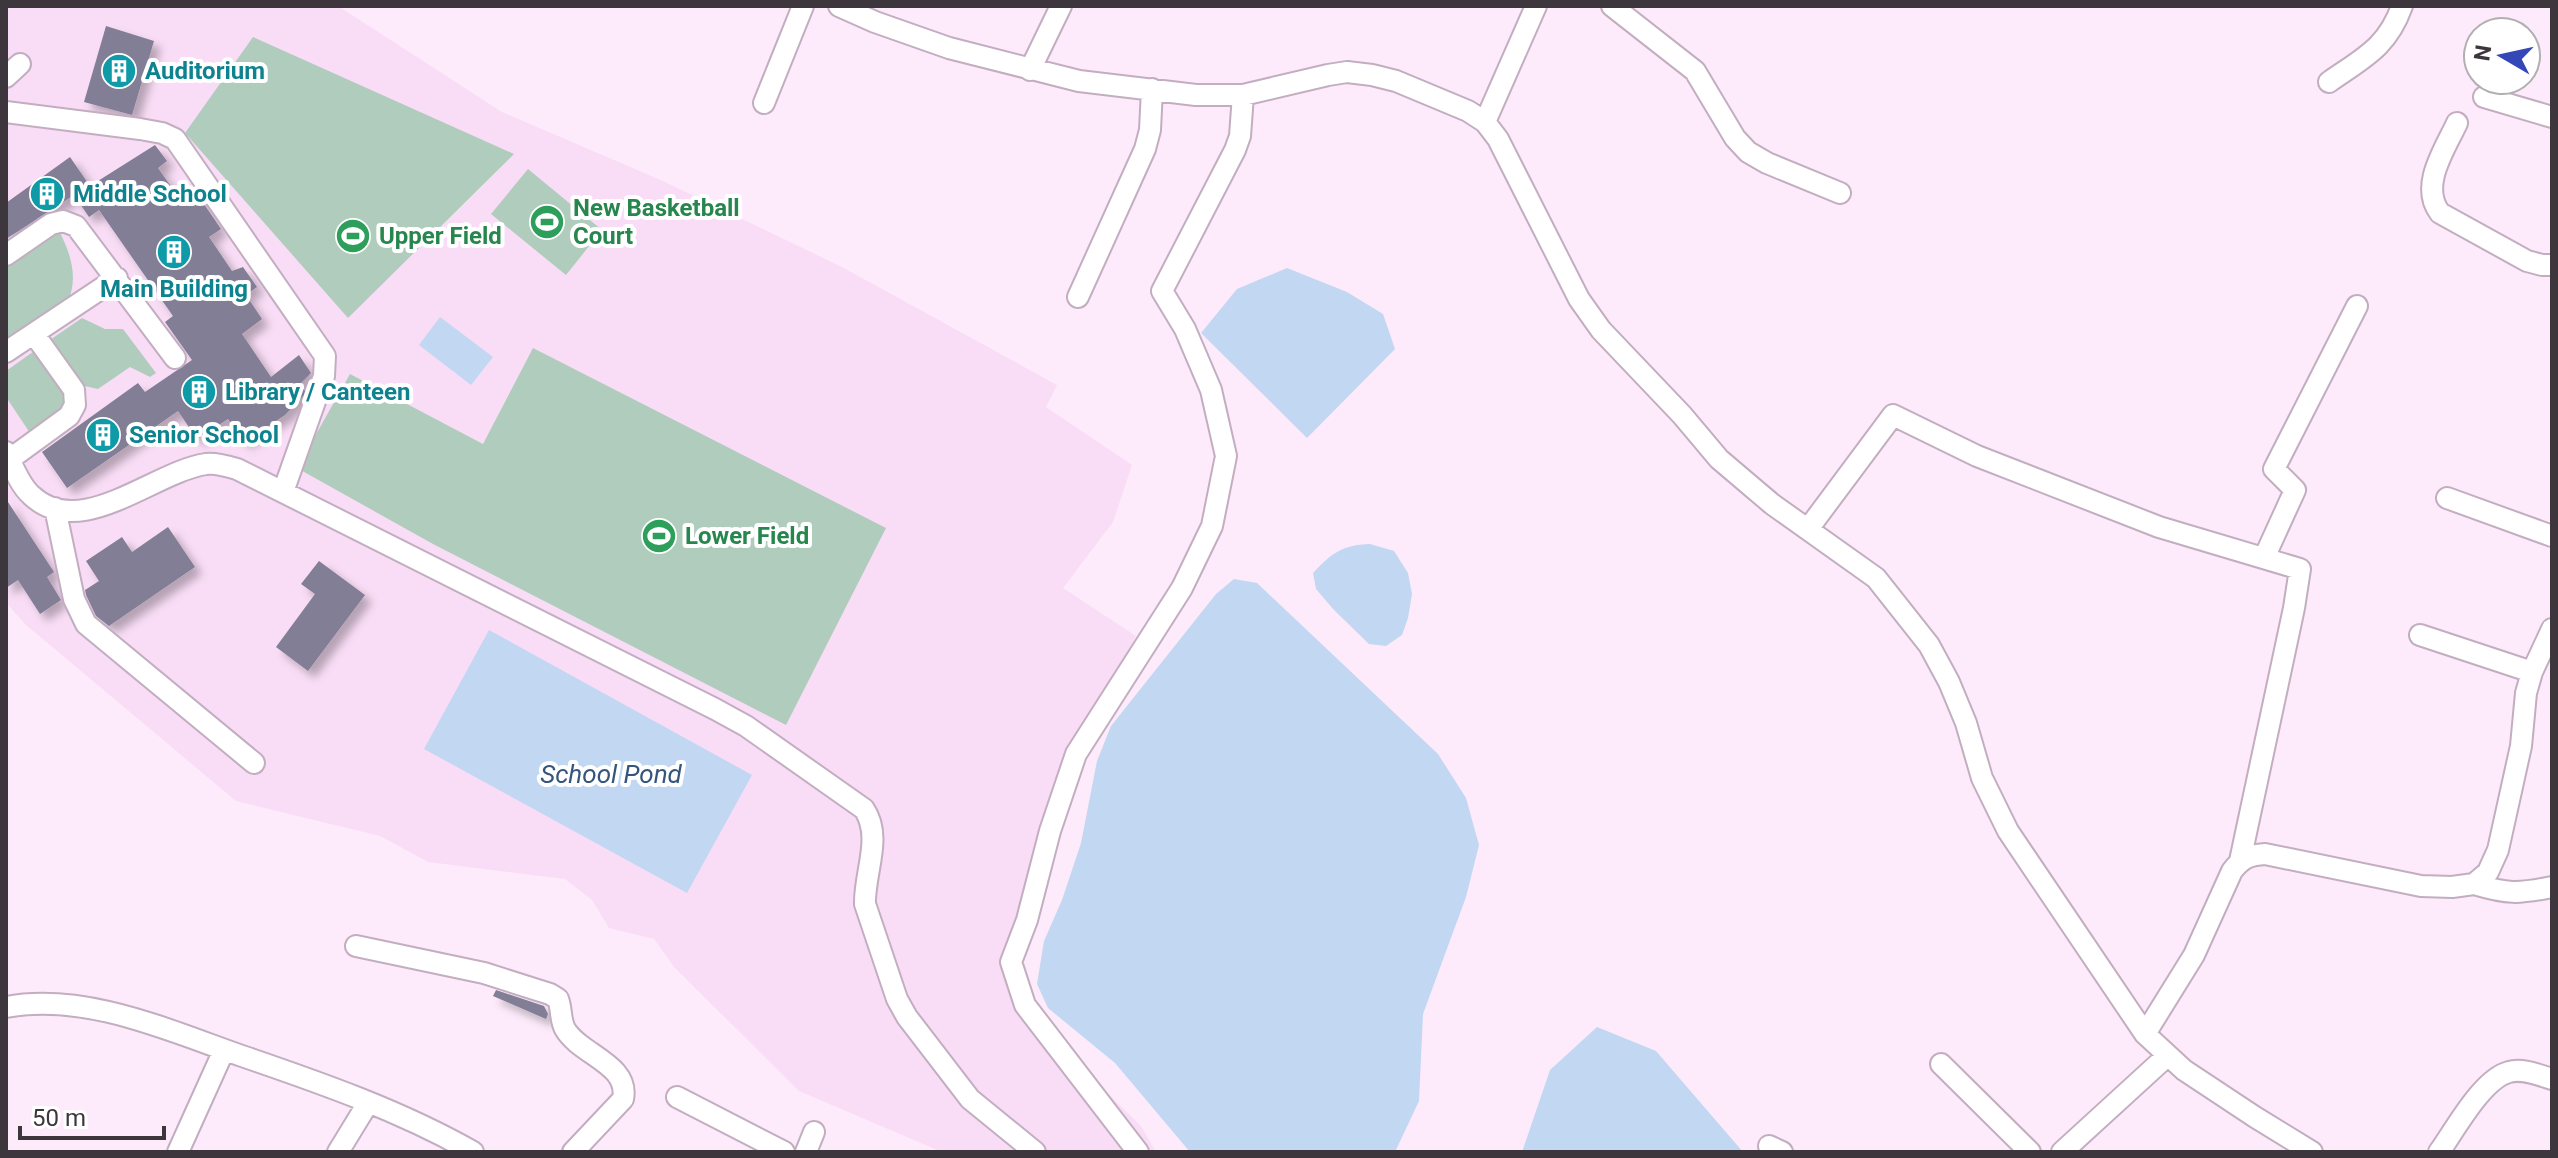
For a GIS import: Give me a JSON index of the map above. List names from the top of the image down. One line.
{"water":["School Pond"],"places":{"building":["Auditorium","Middle School","Main Building","Library / Canteen","Senior School"],"sports":["New Basketball Court","Upper Field","Lower Field"]},"scale_bar":"50 m","north":"left"}
